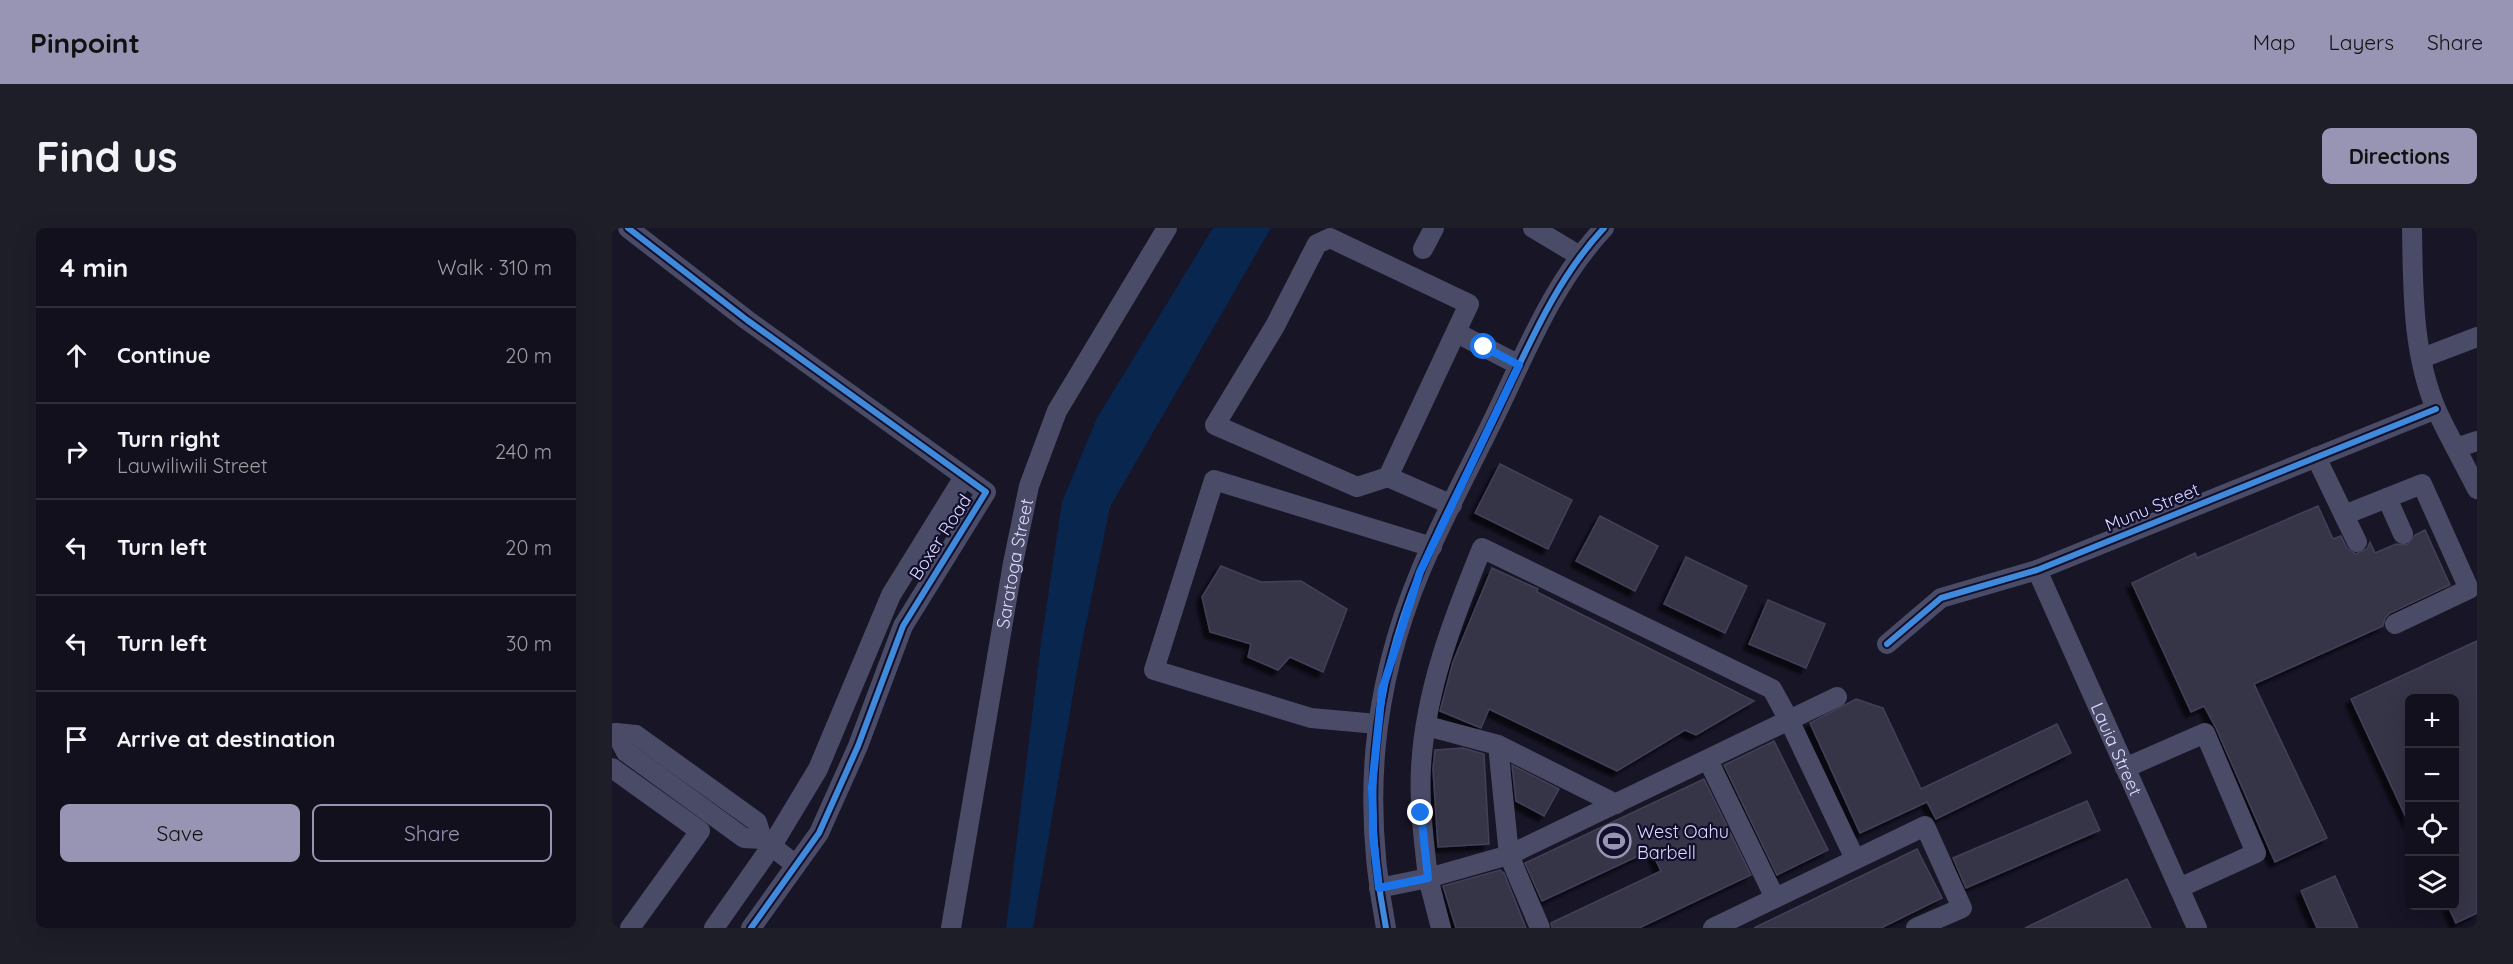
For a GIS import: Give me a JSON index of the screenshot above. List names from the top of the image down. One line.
{"streets":{"street":["Munu Street","Boxer Road","Saratoga Street","Lauia Street"]},"crossings":[["Munu Street","Lauia Street"]],"places":{"sports":["West Oahu Barbell"]},"page":{"header":"Pinpoint","nav":["Map","Layers","Share"],"buttons":["Directions",["Save","Share"]],"title":"Find us","heading":["4 min","Walk · 310 m"],"list":[["Continue","20 m"],["Turn right","Lauwiliwili Street","240 m"],["Turn left","20 m"],["Turn left","30 m"],"Arrive at destination"],"map_buttons":["+","−"]}}
